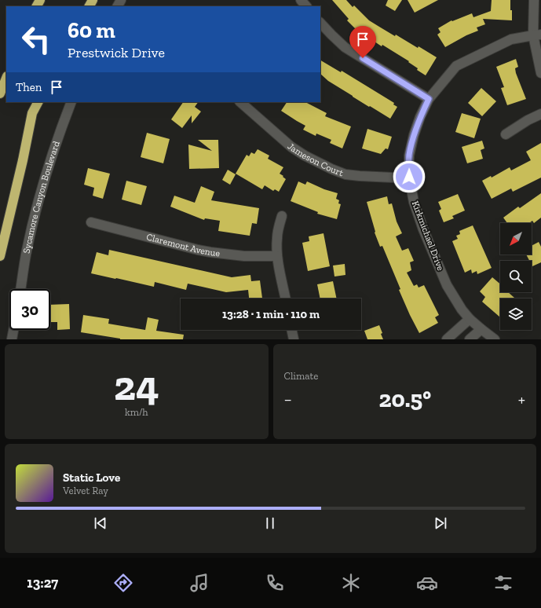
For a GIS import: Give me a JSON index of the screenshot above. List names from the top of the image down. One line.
{"streets":{"street":["Jameson Court","Sycamore Canyon Boulevard","Kirkmichael Drive","Claremont Avenue"]},"crossings":[["Jameson Court","Kirkmichael Drive"]],"north":"bottom left","page":{"turn":["60 m","Prestwick Drive"],"then":"Then","limit":"30","trip":"13:28 · 1 min · 110 m","tile":[["24","km/h"],"Climate"],"heat":["−","20.5°","+"],"song":["Static Love","Velvet Ray"],"tabs":"13:27"}}
